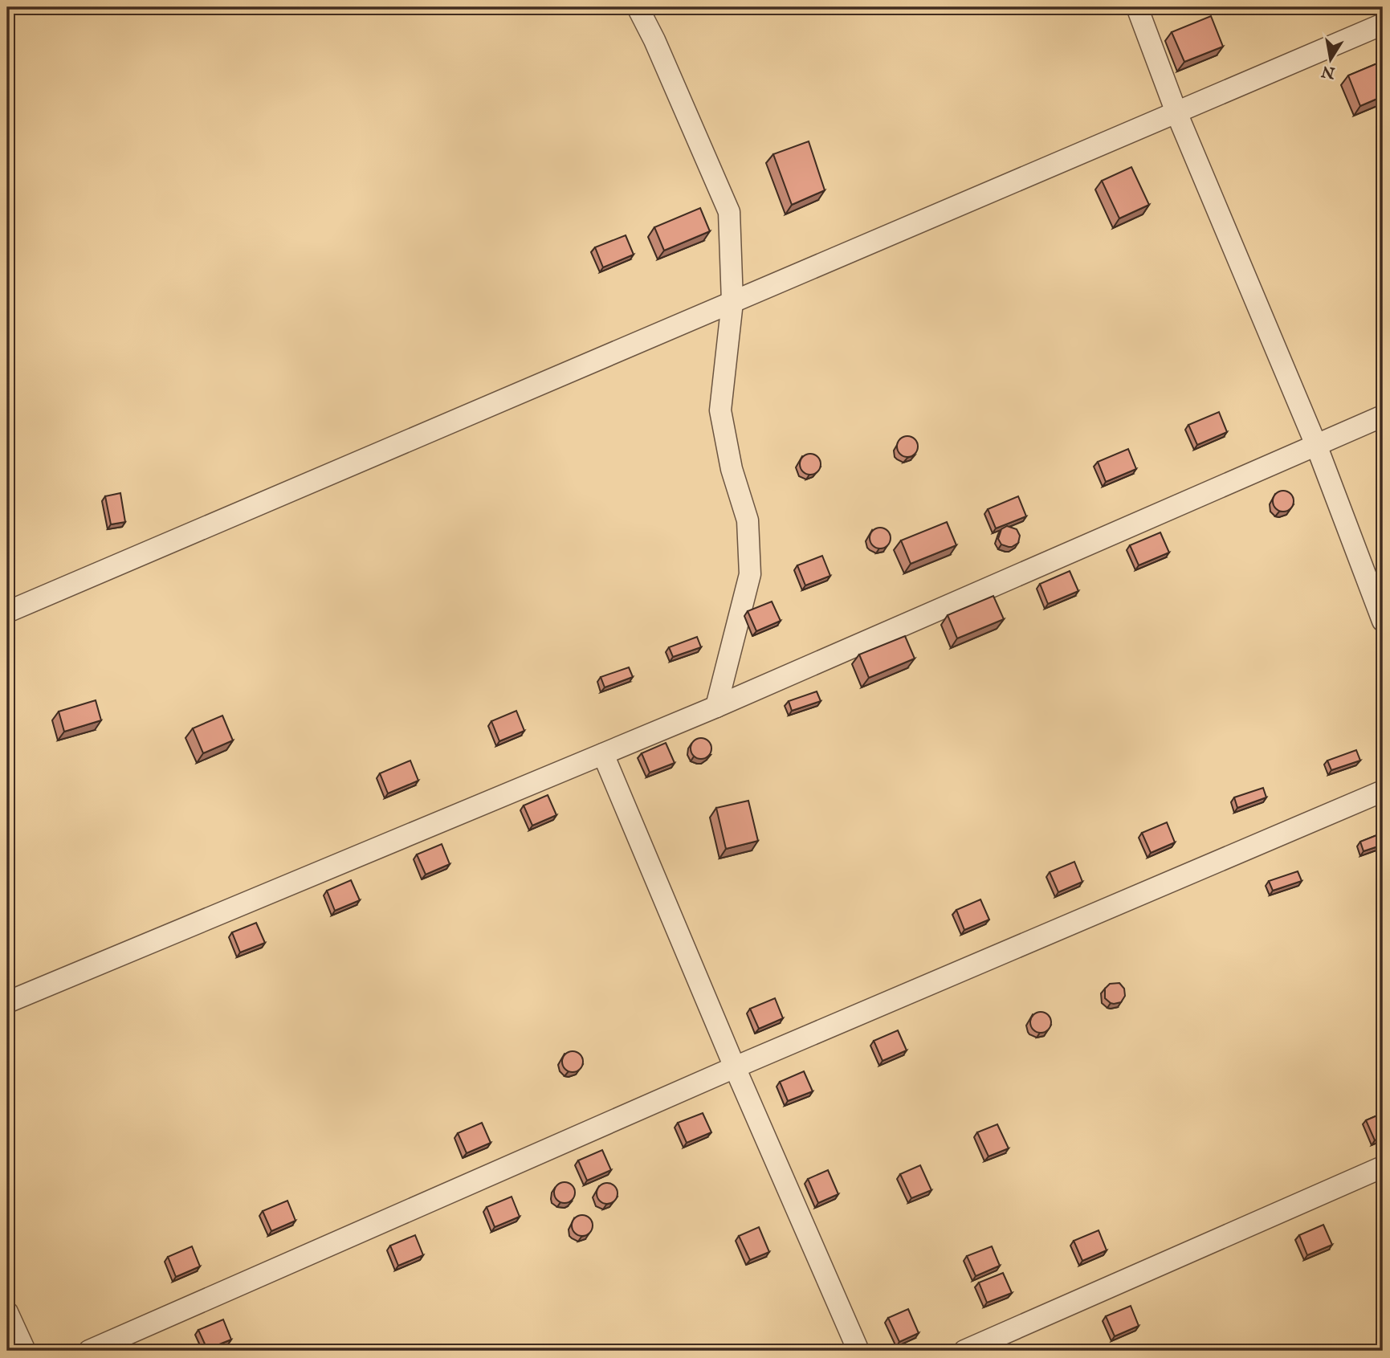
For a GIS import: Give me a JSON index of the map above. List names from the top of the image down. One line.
{"north":"bottom"}
